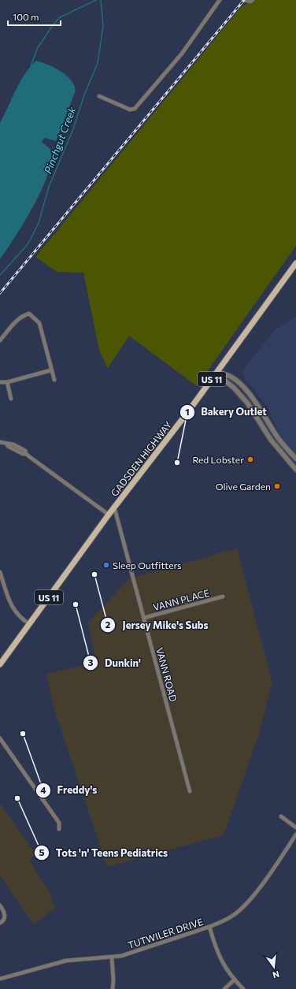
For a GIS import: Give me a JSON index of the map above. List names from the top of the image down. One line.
{"streets":{"main road":["US 11","GADSDEN HIGHWAY"],"street":["VANN PLACE","VANN ROAD","TUTWILER DRIVE"]},"crossings":[["GADSDEN HIGHWAY","VANN ROAD"],["VANN PLACE","VANN ROAD"]],"water":["Pinchgut Creek"],"places":["Red Lobster","Bakery Outlet","Olive Garden","Sleep Outfitters","Jersey Mike's Subs","Dunkin'","Freddy's","Tots 'n' Teens Pediatrics"],"scale_bar":"100 m","north":"bottom"}
